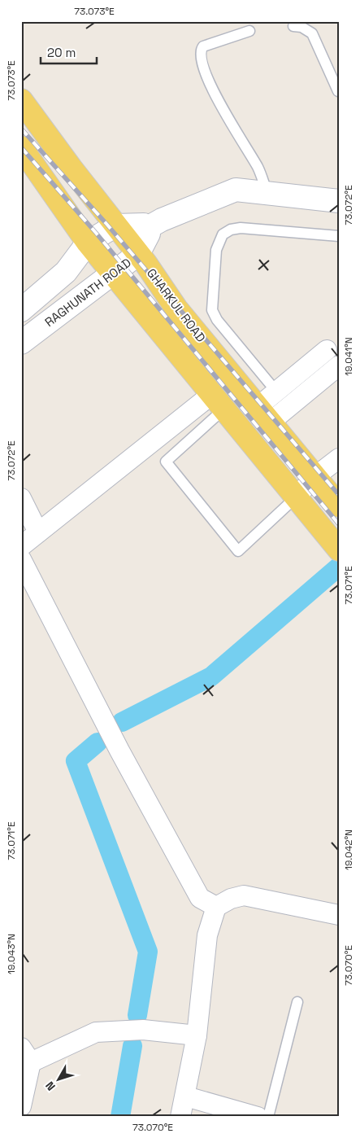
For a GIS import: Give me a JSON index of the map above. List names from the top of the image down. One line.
{"streets":{"main road":["RAGHUNATH ROAD","GHARKUL ROAD"]},"crossings":[["RAGHUNATH ROAD","GHARKUL ROAD"]],"scale_bar":"20 m","north":"bottom left","coordinates":["73.073°E","73.072°E","19.041°N","73.071°E","19.042°N","19.043°N","73.070°E"]}
